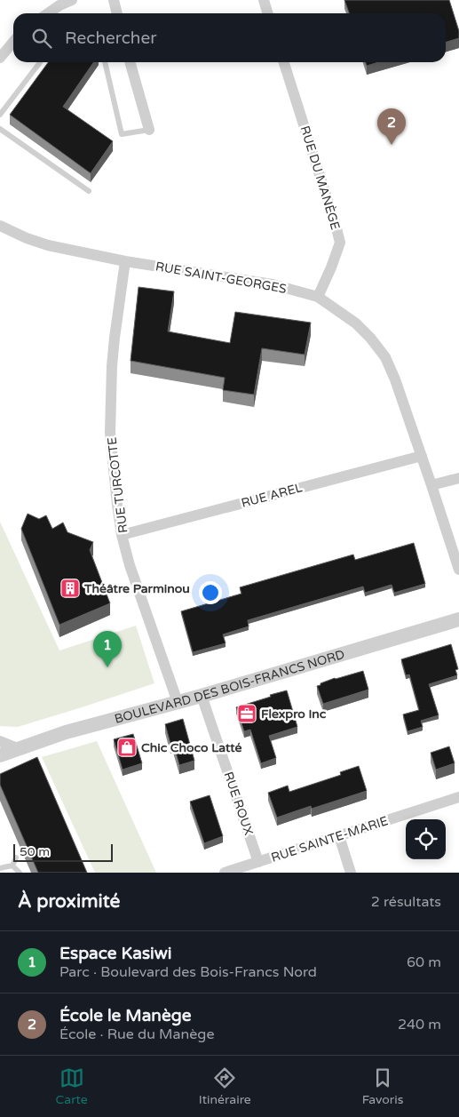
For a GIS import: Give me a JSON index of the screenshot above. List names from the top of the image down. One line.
{"streets":{"street":["RUE DU MANÈGE","RUE SAINT-GEORGES","RUE TURCOTTE","RUE AREL","BOULEVARD DES BOIS-FRANCS NORD","RUE ROUX","RUE SAINTE-MARIE"]},"crossings":[["RUE DU MANÈGE","RUE SAINT-GEORGES"],["RUE SAINT-GEORGES","RUE TURCOTTE"],["RUE SAINT-GEORGES","RUE AREL"],["RUE TURCOTTE","RUE AREL"],["RUE TURCOTTE","BOULEVARD DES BOIS-FRANCS NORD"],["BOULEVARD DES BOIS-FRANCS NORD","RUE ROUX"],["RUE ROUX","RUE SAINTE-MARIE"]],"places":{"building":["Théâtre Parminou"],"office":["Flexpro Inc"],"shop":["Chic Choco Latté"]},"scale_bar":"50 m","page":{"search":"Rechercher","pins":["2","1"],"scale":"50 m","heading":["À proximité","2 résultats"],"list":[{"mark":"1","name":"Espace Kasiwi","note":"Parc · Boulevard des Bois-Francs Nord","value":"60 m"},{"mark":"2","name":"École le Manège","note":"École · Rue du Manège","value":"240 m"}],"nav":["Carte","Itinéraire","Favoris"]}}
